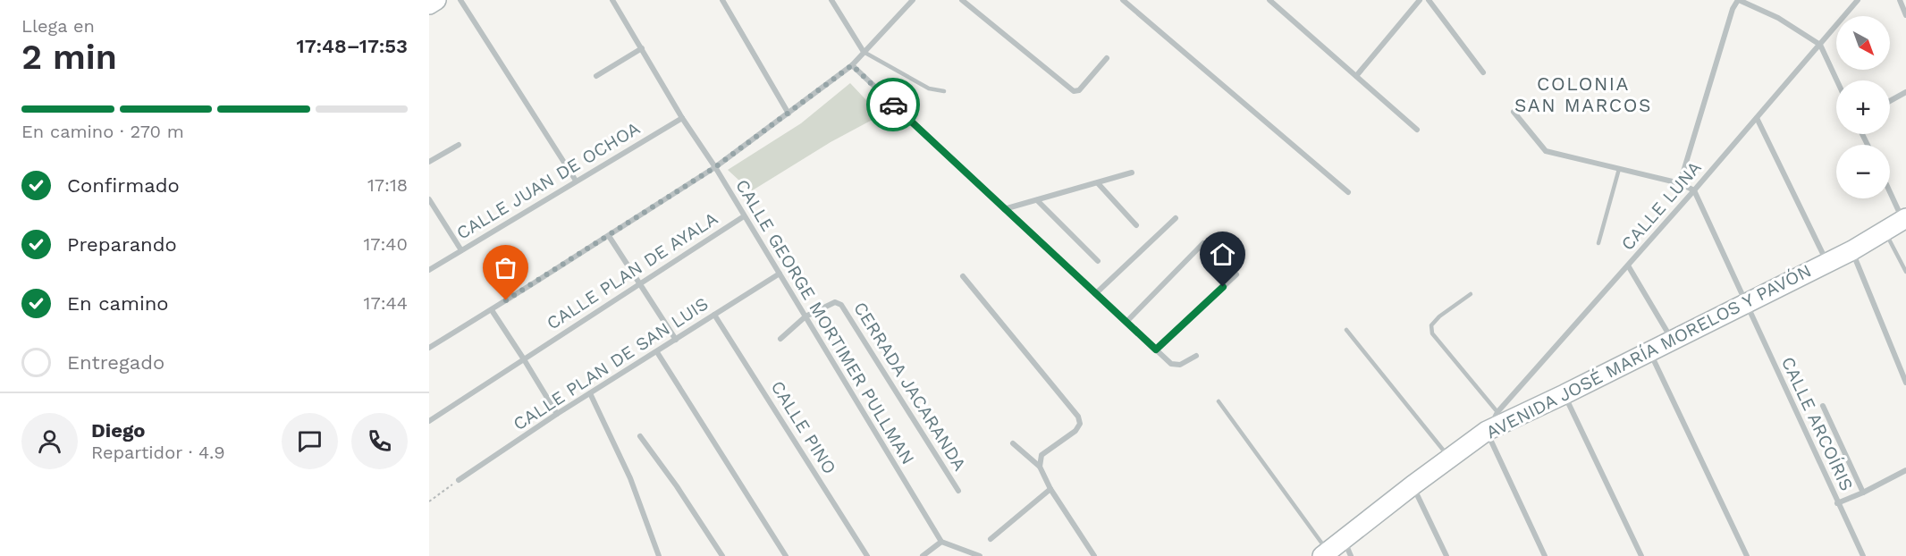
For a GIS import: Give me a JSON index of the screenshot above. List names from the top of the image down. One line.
{"streets":{"street":["CALLE JUAN DE OCHOA","CALLE LUNA","CALLE PLAN DE AYALA","CALLE GEORGE MORTIMER PULLMAN","AVENIDA JOSÉ MARÍA MORELOS Y PAVÓN","CALLE PLAN DE SAN LUIS","CERRADA JACARANDA","CALLE ARCOÍRIS","CALLE PINO"]},"crossings":[["CALLE JUAN DE OCHOA","CALLE GEORGE MORTIMER PULLMAN"],["CALLE LUNA","AVENIDA JOSÉ MARÍA MORELOS Y PAVÓN"],["CALLE LUNA","CALLE ARCOÍRIS"],["CALLE PLAN DE AYALA","CALLE GEORGE MORTIMER PULLMAN"],["CALLE GEORGE MORTIMER PULLMAN","CALLE PLAN DE SAN LUIS"],["CALLE GEORGE MORTIMER PULLMAN","CERRADA JACARANDA"],["AVENIDA JOSÉ MARÍA MORELOS Y PAVÓN","CALLE ARCOÍRIS"],["CALLE PLAN DE SAN LUIS","CALLE PINO"]],"districts":["COLONIA SAN MARCOS"],"north":"bottom right","page":{"heading":["2 min","Llega en","17:48–17:53"],"panel":["Diego","Repartidor · 4.9"],"map_buttons":["+","−"],"bar":"En camino · 270 m","list":[["Confirmado","17:18"],["Preparando","17:40"],["En camino","17:44"],"Entregado"]}}
